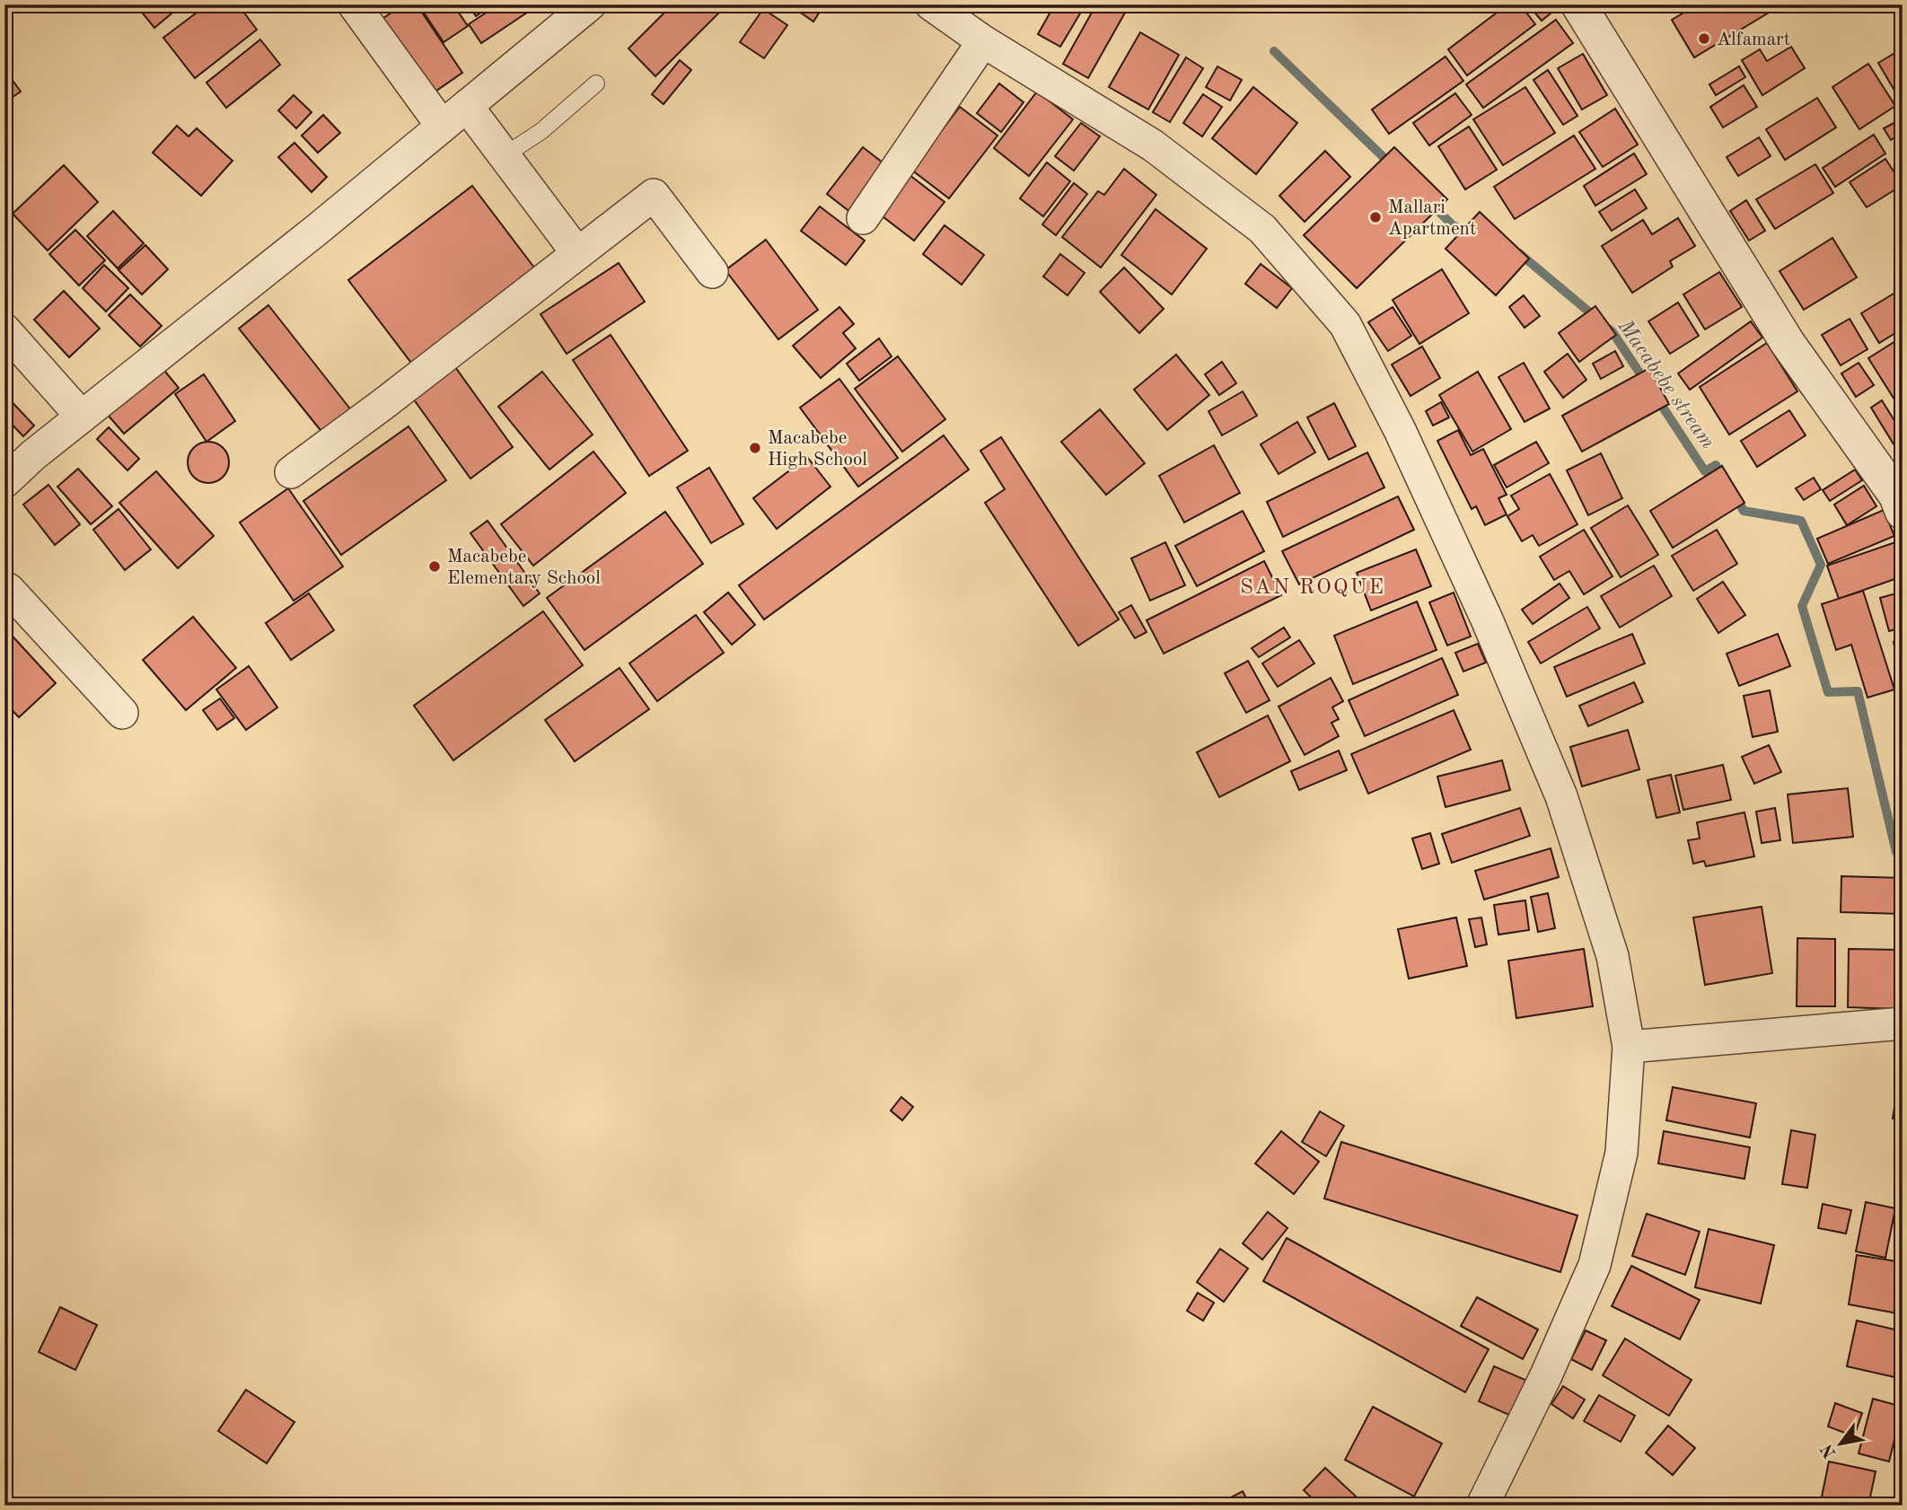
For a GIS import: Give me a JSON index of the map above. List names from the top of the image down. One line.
{"districts":["SAN ROQUE"],"water":["Macabebe stream"],"places":["Alfamart","Mallari Apartment","Macabebe High School","Macabebe Elementary School"],"north":"bottom left"}
